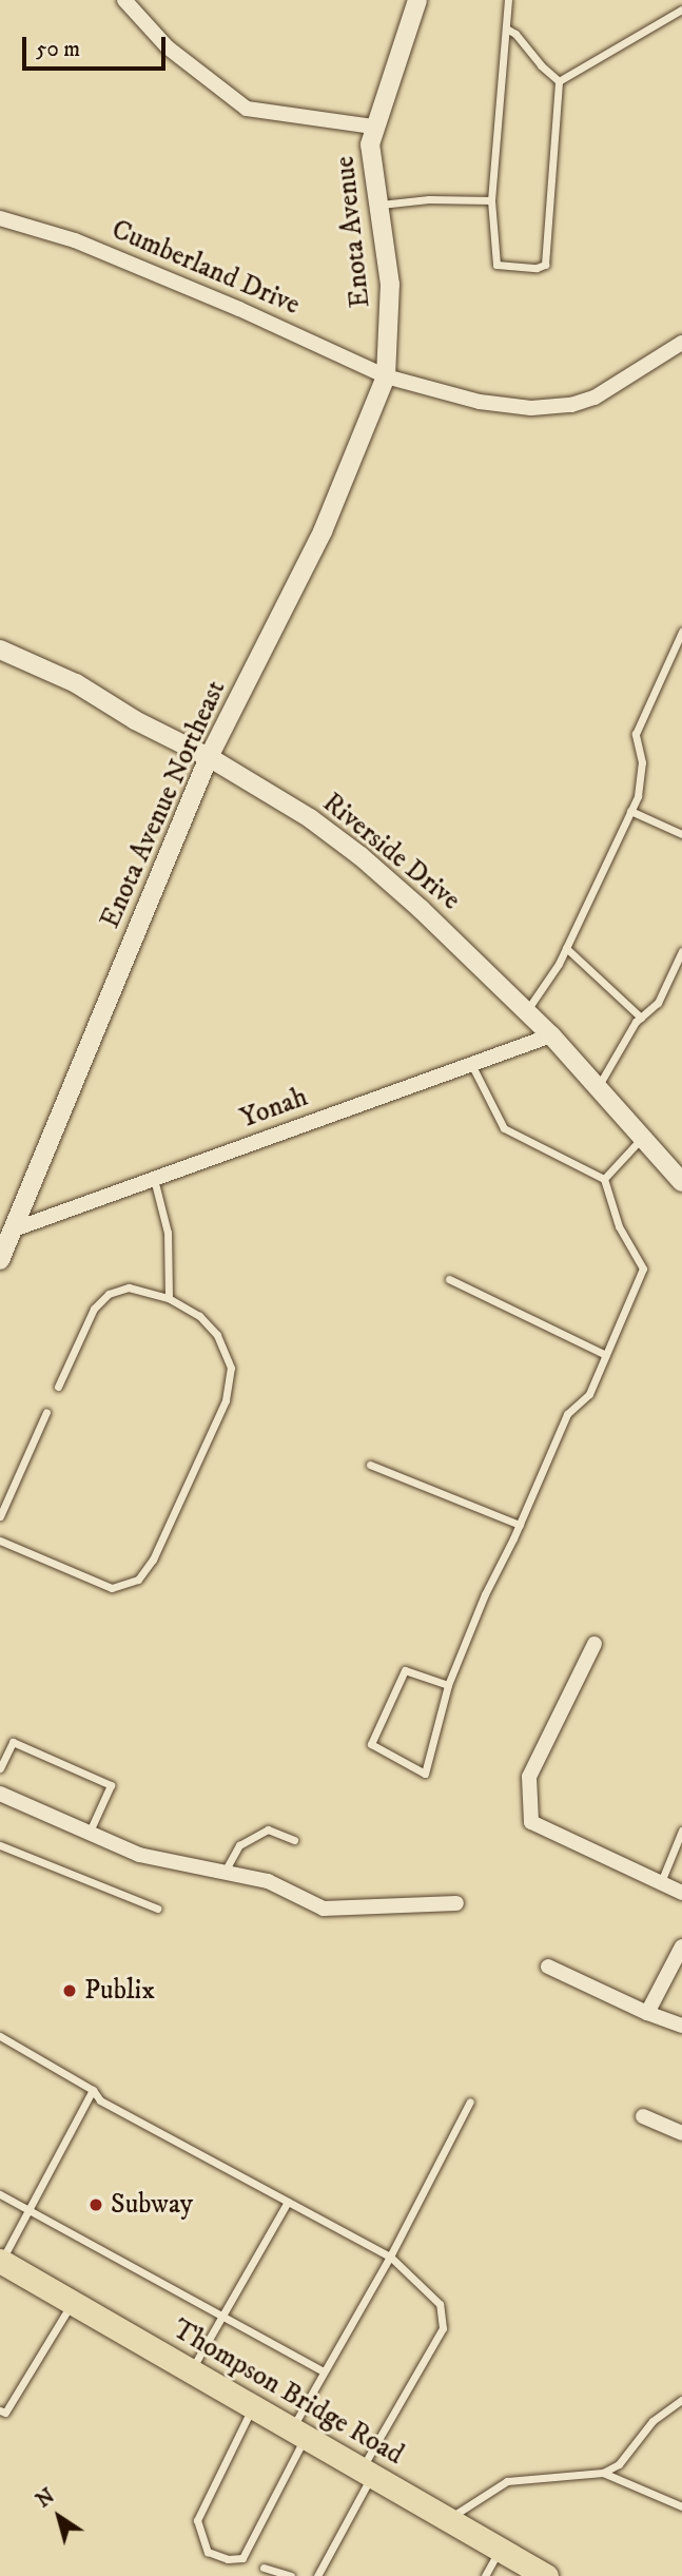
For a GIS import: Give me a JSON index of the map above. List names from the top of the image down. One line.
{"streets":{"highway":["Thompson Bridge Road"],"street":["Enota Avenue","Cumberland Drive","Enota Avenue Northeast","Riverside Drive","Yonah"]},"crossings":[["Enota Avenue","Cumberland Drive"],["Enota Avenue","Enota Avenue Northeast"],["Cumberland Drive","Enota Avenue Northeast"],["Enota Avenue Northeast","Riverside Drive"],["Enota Avenue Northeast","Yonah"],["Riverside Drive","Yonah"]],"places":["Publix","Subway"],"scale_bar":"50 m","north":"top left"}
